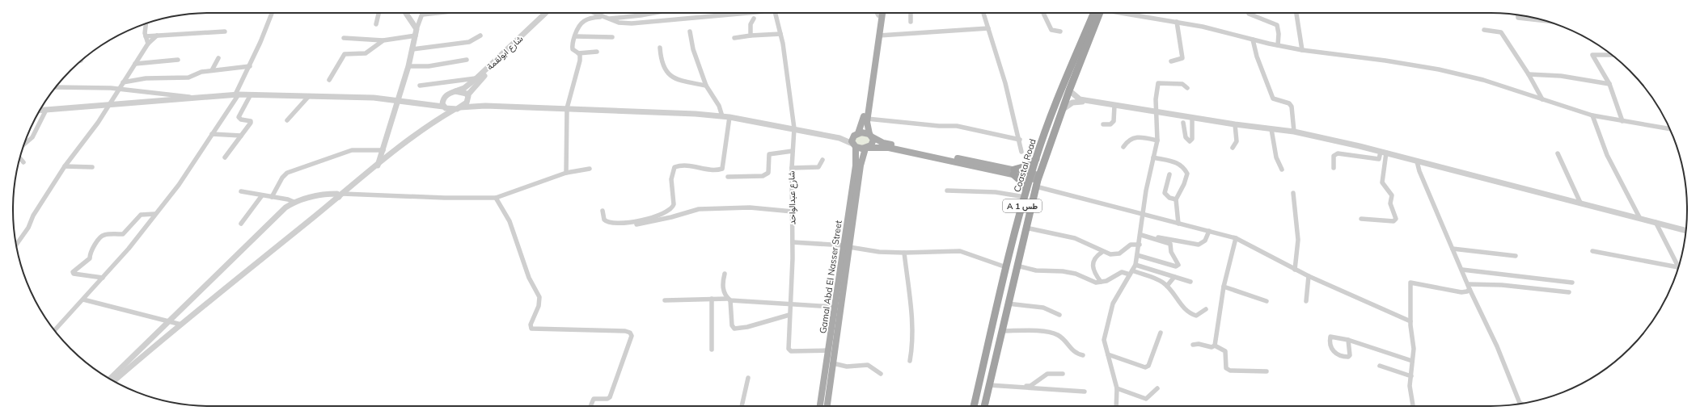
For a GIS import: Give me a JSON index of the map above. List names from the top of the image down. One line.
{"streets":{"highway":["Coastal Road","A 1 طس"],"main road":["Gamal Abd El Nasser Street"],"street":["شارع ابولقمة","شارع عبدالواحد"]},"crossings":[["شارع عبدالواحد","Gamal Abd El Nasser Street"]]}
